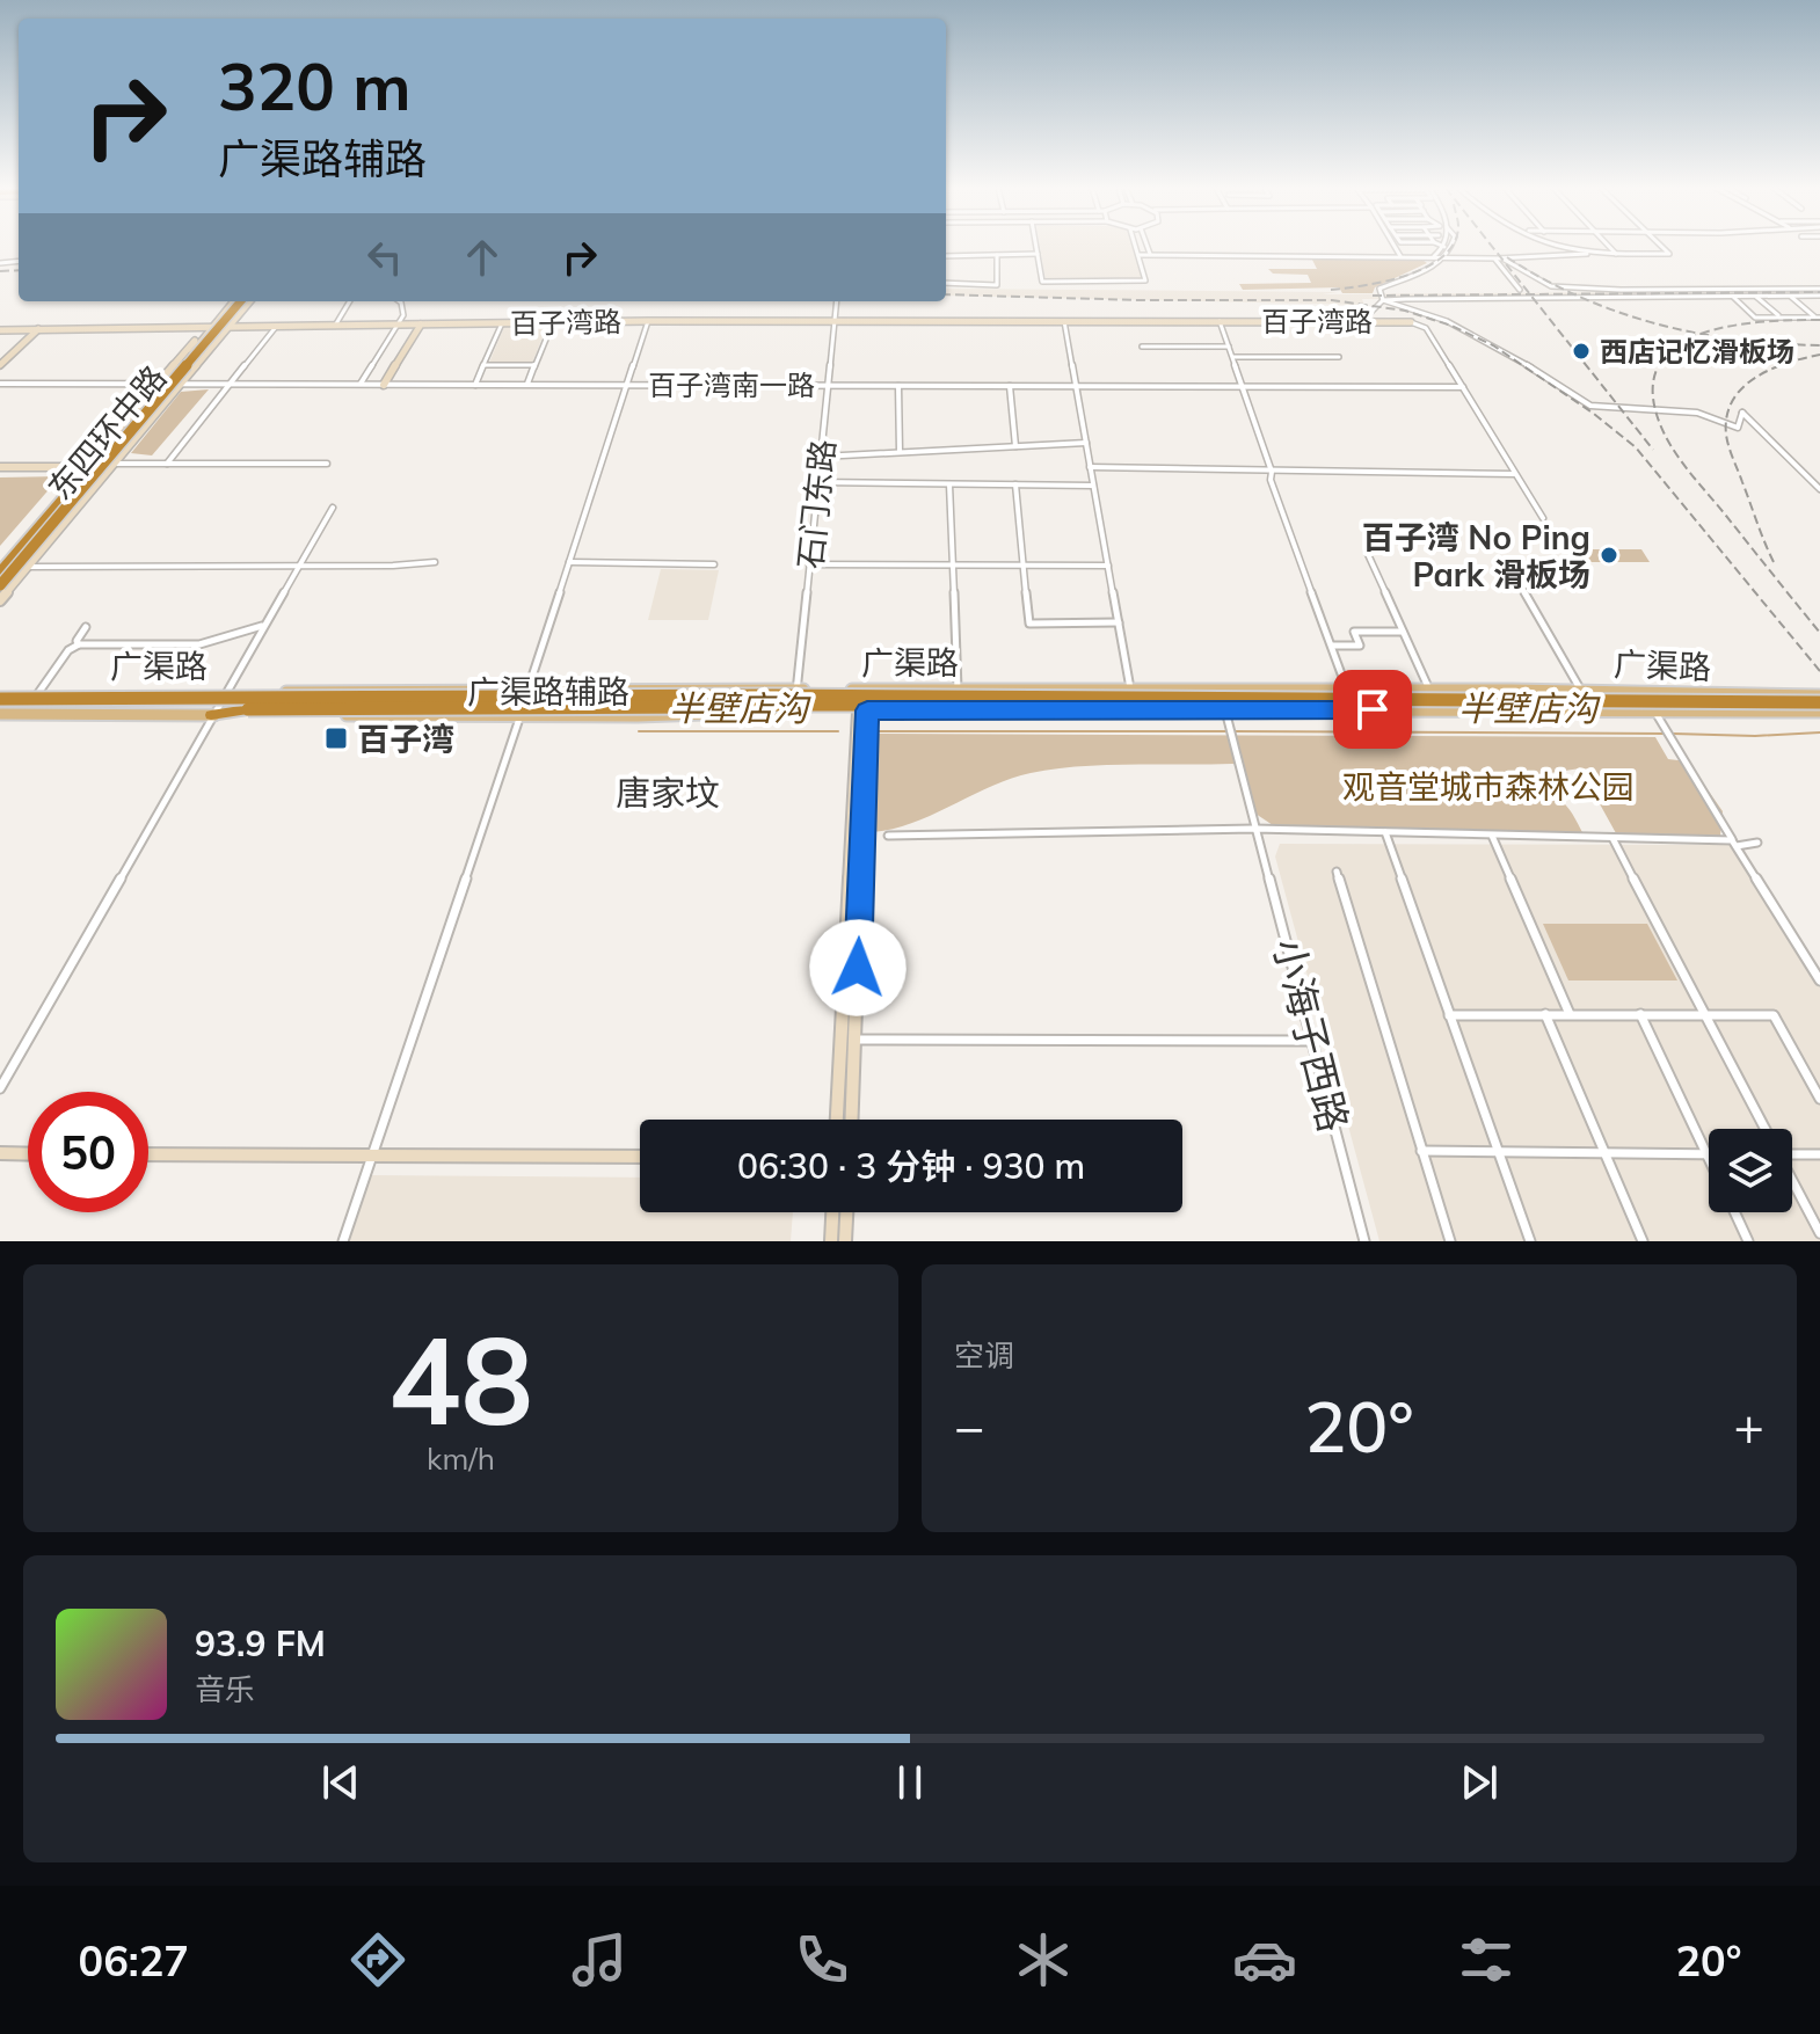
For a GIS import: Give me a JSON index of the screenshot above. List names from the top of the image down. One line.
{"streets":{"highway":["东四环中路","广渠路"],"main road":["广渠路辅路"],"street":["百子湾路","百子湾南一路","石门东路","小海子西路"]},"crossings":[["百子湾路","东四环中路"],["百子湾路","石门东路"],["百子湾南一路","东四环中路"],["百子湾南一路","石门东路"],["石门东路","广渠路"],["石门东路","广渠路辅路"],["广渠路","广渠路辅路"],["广渠路辅路","小海子西路"]],"districts":["唐家坟"],"water":["半壁店沟"],"parks":["观音堂城市森林公园"],"places":{"other":["西店记忆滑板场","百子湾 No Ping Park 滑板场"],"transit":["百子湾"]},"page":{"turn":["320 m","广渠路辅路"],"limit":"50","trip":"06:30 · 3 分钟 · 930 m","tile":[["48","km/h"],"空调"],"heat":["−","20°","+"],"song":["93.9 FM","音乐"],"tabs":["06:27","20°"]}}
